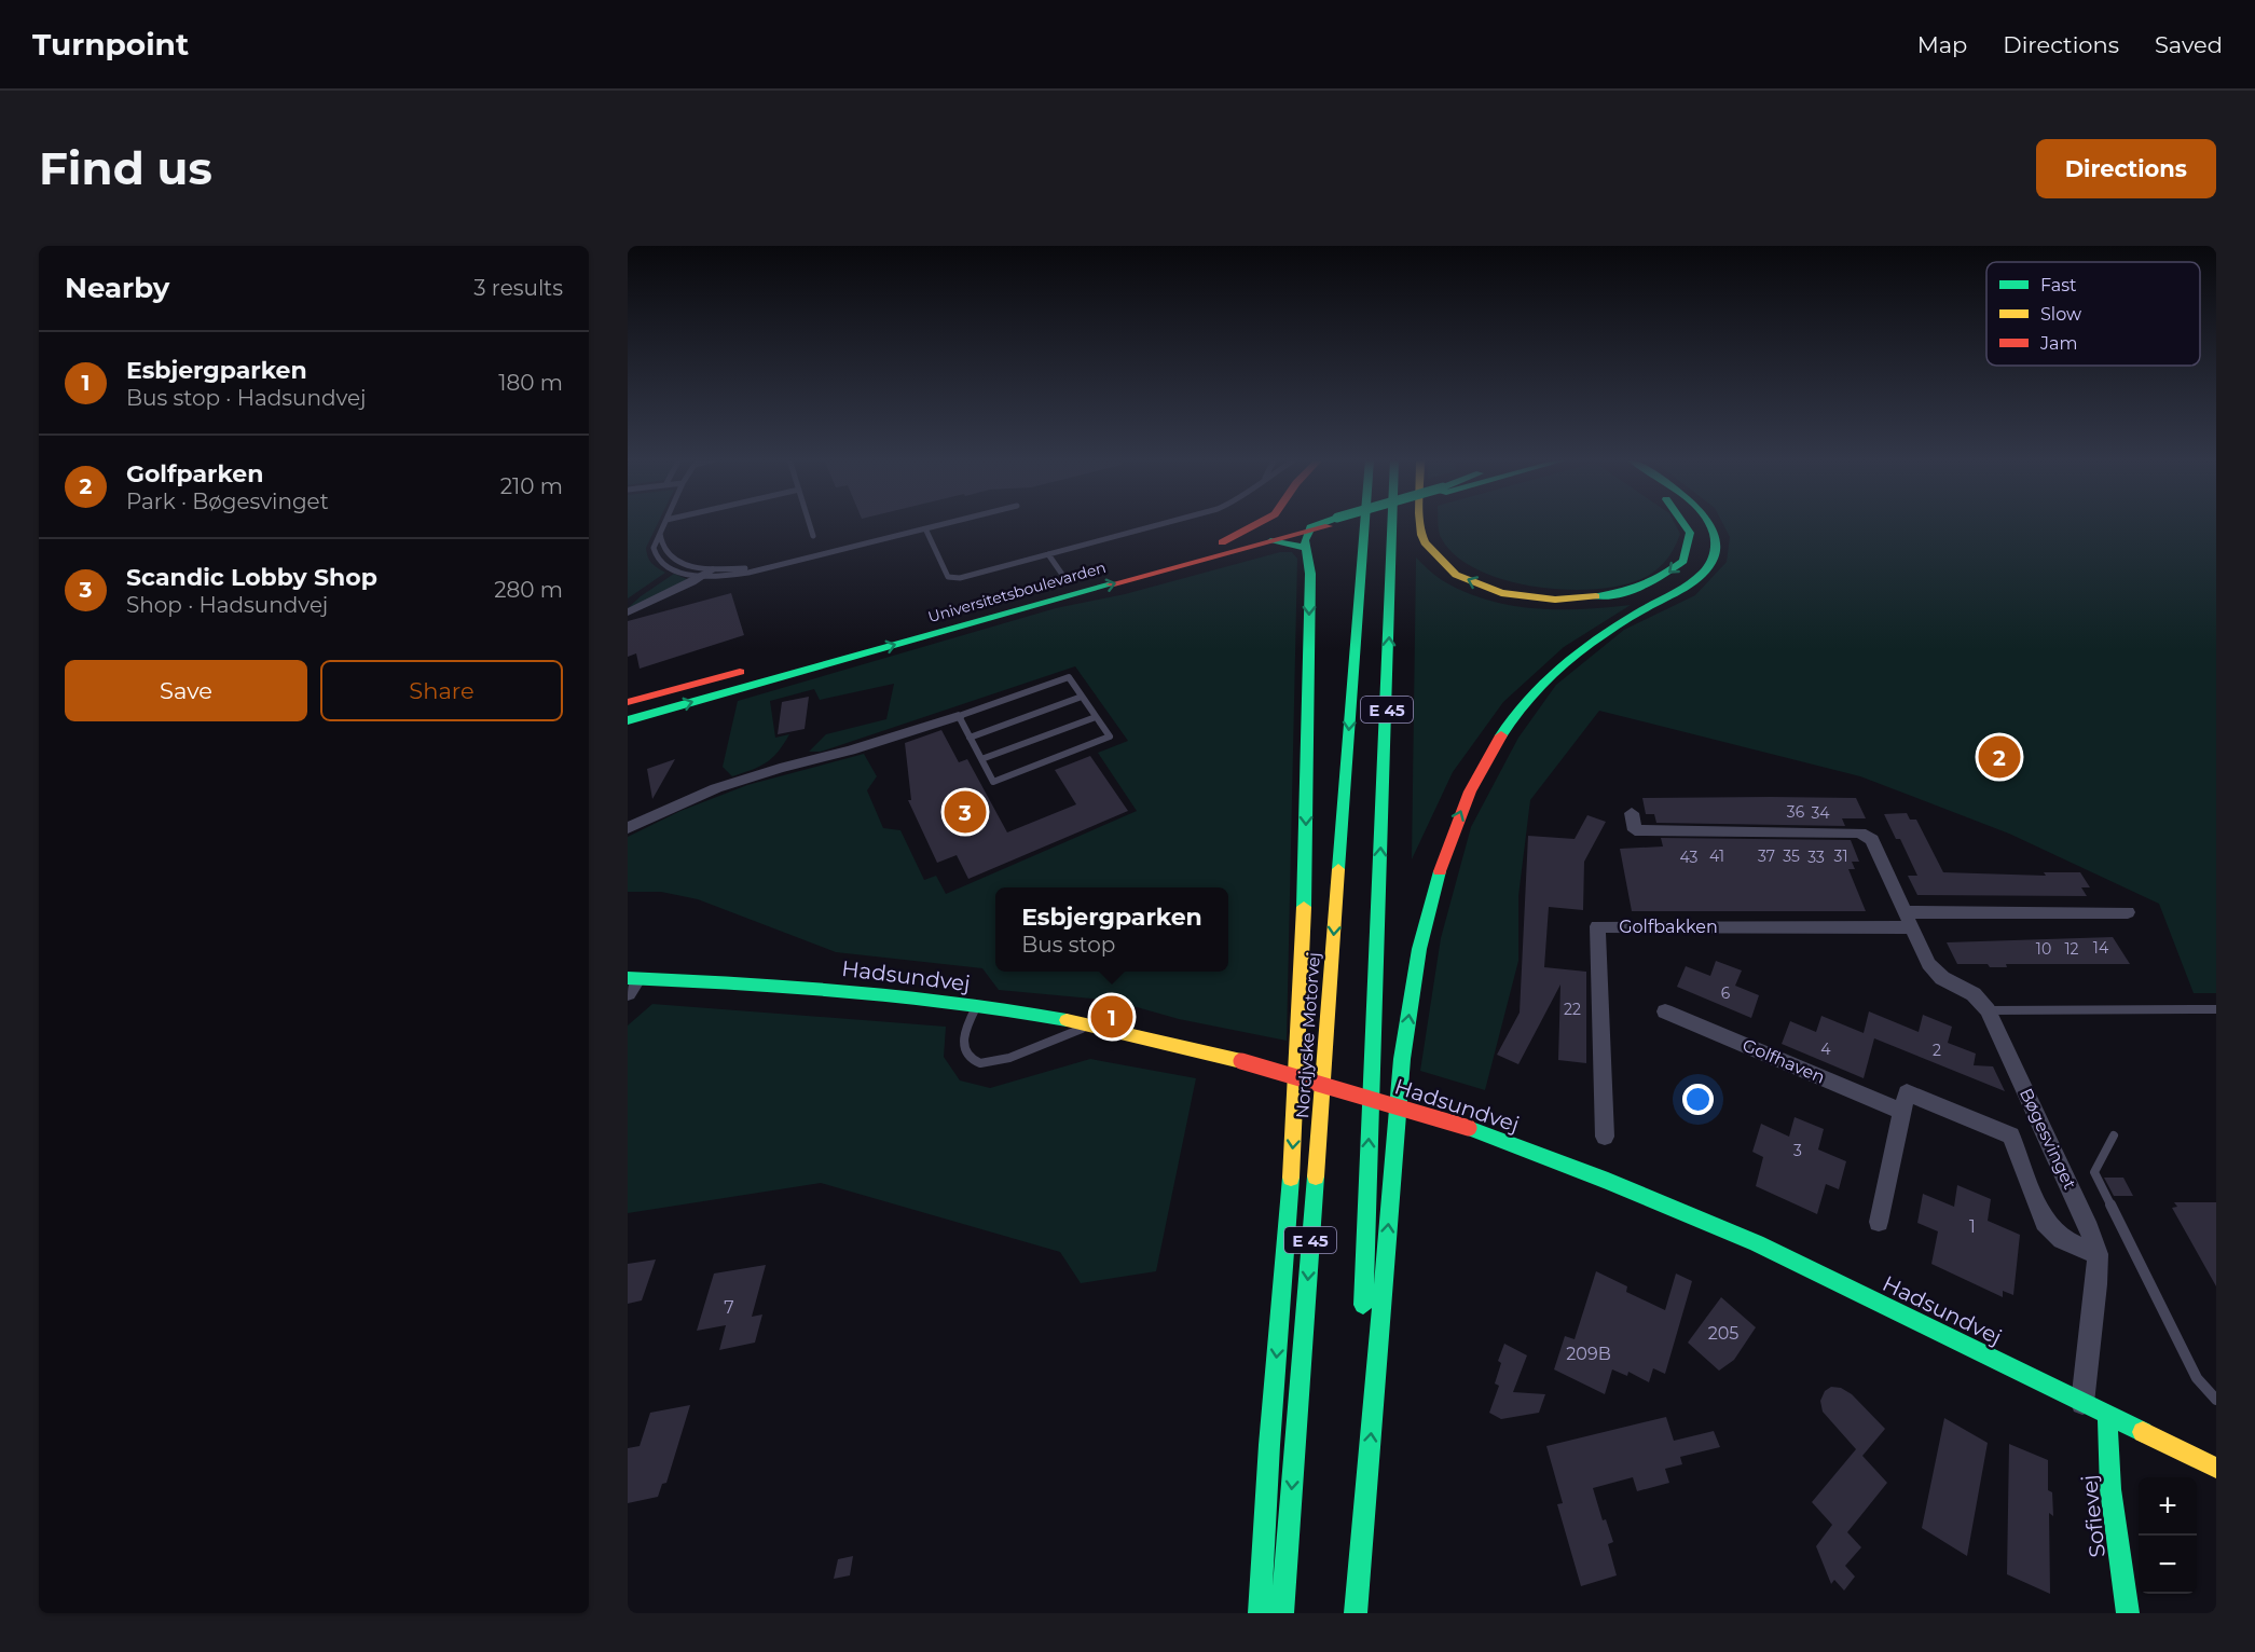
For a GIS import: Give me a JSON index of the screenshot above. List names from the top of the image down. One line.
{"streets":{"main road":["Universitetsboulevarden","E 45","Hadsundvej","Nordjyske Motorvej","Sofievej"],"street":["Golfbakken","Golfhaven","Bøgesvinget"]},"crossings":[["Golfbakken","Bøgesvinget"],["Hadsundvej","Bøgesvinget"],["Hadsundvej","Sofievej"]],"house_numbers":["36","34","41","37","35","31","43","33","14","10","12","6","22","4","2","3","1","7","205","209B"],"legend":["Fast","Slow","Jam"],"page":{"header":"Turnpoint","nav":["Map","Directions","Saved"],"buttons":["Directions",["Save","Share"]],"title":"Find us","heading":["Nearby","3 results"],"list":[{"mark":"1","name":"Esbjergparken","note":"Bus stop · Hadsundvej","value":"180 m"},{"mark":"2","name":"Golfparken","note":"Park · Bøgesvinget","value":"210 m"},{"mark":"3","name":"Scandic Lobby Shop","note":"Shop · Hadsundvej","value":"280 m"}],"pins":["2","3","1"],"popup":["Esbjergparken","Bus stop"],"map_buttons":["+","−"]}}
